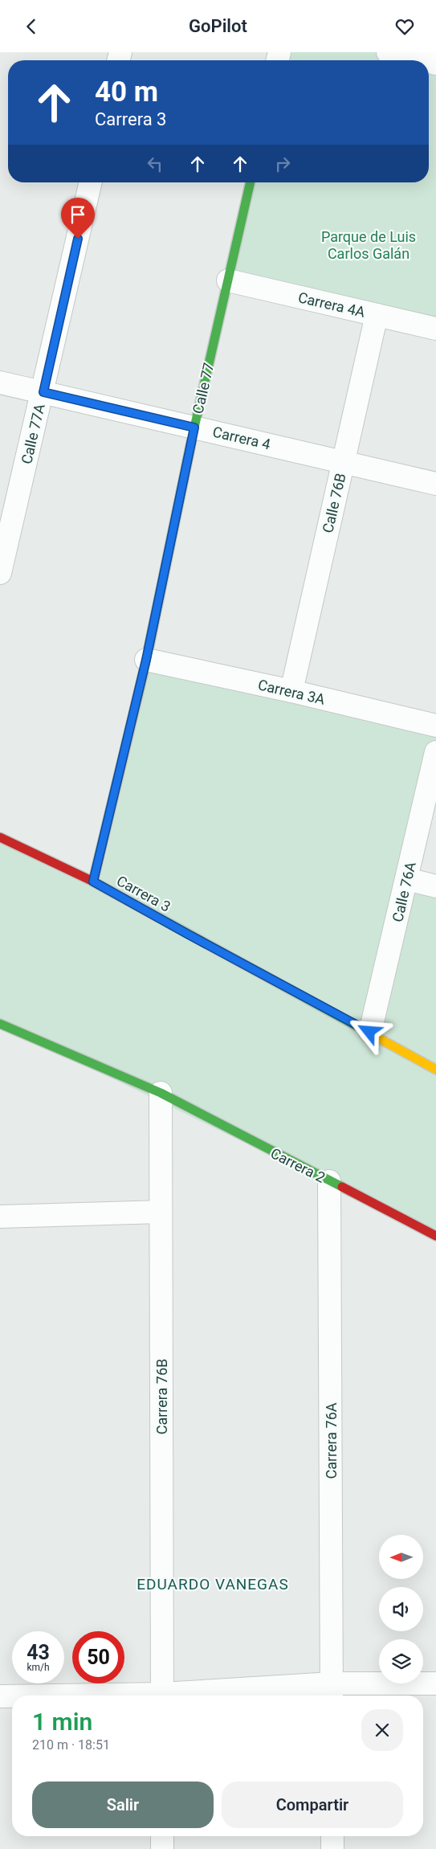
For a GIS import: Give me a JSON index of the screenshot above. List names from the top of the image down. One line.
{"streets":{"main road":["Calle 77","Carrera 3","Carrera 2"],"street":["Carrera 4A","Calle 77A","Carrera 4","Calle 76B","Carrera 3A","Calle 76A","Carrera 76B","Carrera 76A"]},"crossings":[["Carrera 4A","Calle 77"],["Carrera 4A","Calle 76B"],["Calle 77","Carrera 4"],["Calle 77","Carrera 3A"],["Calle 77","Carrera 3"],["Calle 77A","Carrera 4"],["Carrera 4","Calle 76B"],["Calle 76B","Carrera 3A"],["Calle 76A","Carrera 3"],["Carrera 2","Carrera 76B"],["Carrera 2","Carrera 76A"]],"districts":["EDUARDO VANEGAS"],"parks":["Parque de Luis Carlos Galán"],"north":"left","page":{"header":"GoPilot","turn":["40 m","Carrera 3"],"speed":"43 km/h","limit":"50","heading":["1 min","210 m · 18:51"],"buttons":["Salir","Compartir"]}}
